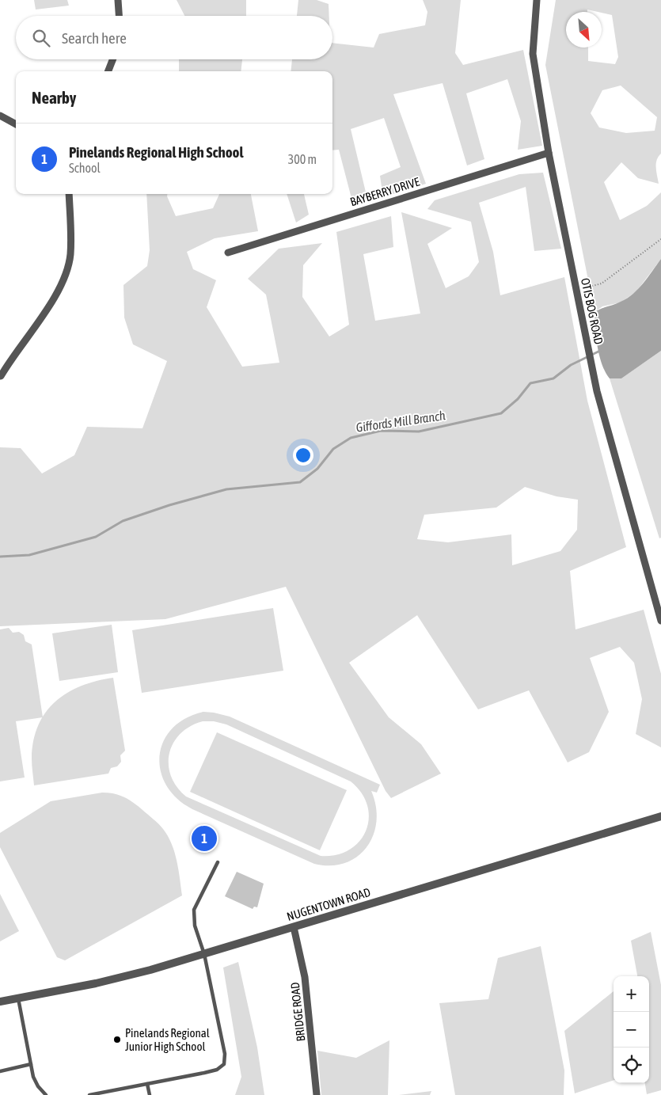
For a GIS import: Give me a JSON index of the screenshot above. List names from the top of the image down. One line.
{"streets":{"street":["BAYBERRY DRIVE","OTIS BOG ROAD","NUGENTOWN ROAD","BRIDGE ROAD"]},"crossings":[["BAYBERRY DRIVE","OTIS BOG ROAD"],["NUGENTOWN ROAD","BRIDGE ROAD"]],"water":["Giffords Mill Branch"],"places":["Pinelands Regional Junior High School"],"north":"bottom right","page":{"search":"Search here","heading":"Nearby","list":[{"mark":"1","name":"Pinelands Regional High School","note":"School","value":"300 m"}],"pins":"1","map_buttons":["+","−"]}}
